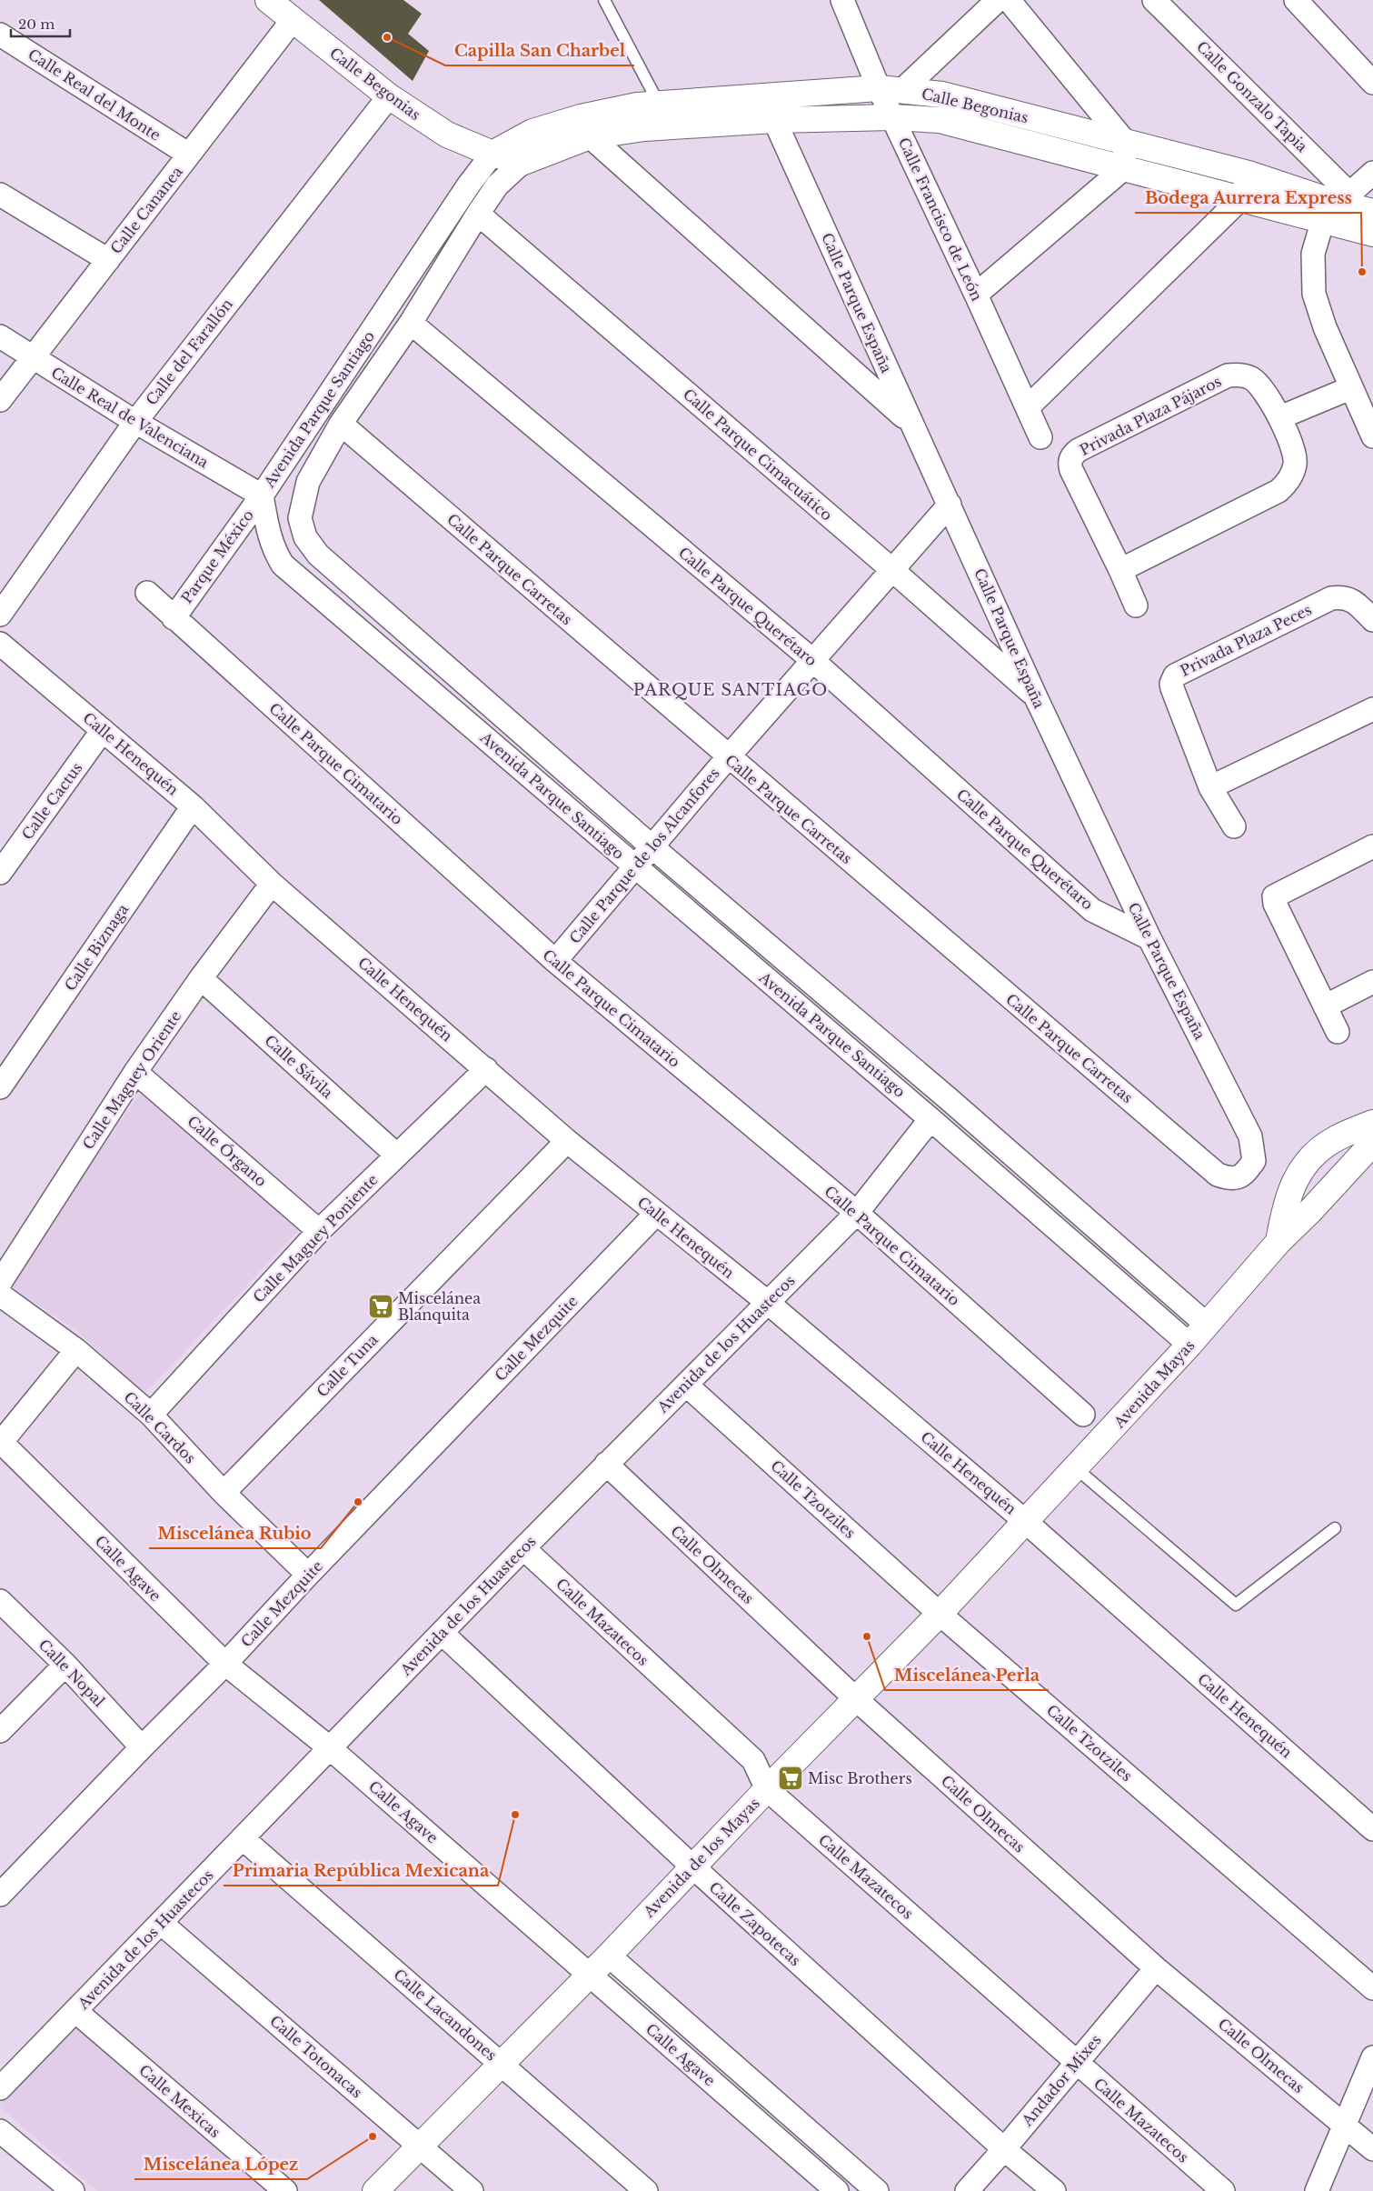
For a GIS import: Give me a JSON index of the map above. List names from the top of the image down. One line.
{"streets":{"street":["Calle Begonias","Calle Real del Monte","Calle Gonzalo Tapia","Calle Cananea","Calle Francisco de León","Calle Parque España","Calle del Farallón","Avenida Parque Santiago","Privada Plaza Pájaros","Calle Real de Valenciana","Calle Parque Cimacuático","Parque México","Calle Parque Carretas","Calle Parque Querétaro","Privada Plaza Peces","Calle Henequén","Calle Parque Cimatario","Calle Cactus","Calle Parque de los Alcanfores","Calle Biznaga","Calle Sávila","Calle Maguey Oriente","Calle Órgano","Calle Maguey Poniente","Calle Mezquite","Avenida de los Huastecos","Calle Tuna","Avenida Mayas","Calle Cardos","Calle Tzotziles","Calle Olmecas","Calle Agave","Calle Mazatecos","Calle Nopal","Avenida de los Mayas","Calle Zapotecas","Calle Lacandones","Calle Totonacas","Andador Mixes","Calle Mexicas"]},"crossings":[["Calle Begonias","Calle Gonzalo Tapia"],["Calle Begonias","Calle Cananea"],["Calle Begonias","Calle Francisco de León"],["Calle Begonias","Calle Parque España"],["Calle Begonias","Calle del Farallón"],["Calle Begonias","Avenida Parque Santiago"],["Calle Real del Monte","Calle Cananea"],["Calle Cananea","Calle Real de Valenciana"],["Calle Parque España","Calle Parque Cimacuático"],["Calle Parque España","Calle Parque Carretas"],["Calle Parque España","Calle Parque Querétaro"],["Calle Parque España","Calle Parque de los Alcanfores"],["Calle del Farallón","Calle Real de Valenciana"],["Avenida Parque Santiago","Calle Real de Valenciana"],["Avenida Parque Santiago","Calle Parque Cimacuático"],["Avenida Parque Santiago","Parque México"],["Avenida Parque Santiago","Calle Parque Carretas"],["Avenida Parque Santiago","Calle Parque Querétaro"],["Avenida Parque Santiago","Calle Parque de los Alcanfores"],["Avenida Parque Santiago","Avenida de los Huastecos"],["Avenida Parque Santiago","Avenida Mayas"],["Calle Real de Valenciana","Parque México"],["Calle Parque Cimacuático","Calle Parque de los Alcanfores"],["Parque México","Calle Parque Cimatario"],["Calle Parque Carretas","Calle Parque de los Alcanfores"],["Calle Parque Querétaro","Calle Parque de los Alcanfores"],["Calle Henequén","Calle Cactus"],["Calle Henequén","Calle Biznaga"],["Calle Henequén","Calle Maguey Oriente"],["Calle Henequén","Calle Maguey Poniente"],["Calle Henequén","Calle Mezquite"],["Calle Henequén","Avenida de los Huastecos"],["Calle Henequén","Calle Tuna"],["Calle Henequén","Avenida Mayas"],["Calle Henequén","Avenida de los Mayas"],["Calle Parque Cimatario","Calle Parque de los Alcanfores"],["Calle Parque Cimatario","Avenida de los Huastecos"],["Calle Sávila","Calle Maguey Oriente"],["Calle Sávila","Calle Maguey Poniente"],["Calle Maguey Oriente","Calle Órgano"],["Calle Órgano","Calle Maguey Poniente"],["Calle Maguey Poniente","Calle Cardos"],["Calle Mezquite","Calle Cardos"],["Calle Mezquite","Calle Agave"],["Calle Mezquite","Calle Nopal"],["Avenida de los Huastecos","Calle Tzotziles"],["Avenida de los Huastecos","Calle Olmecas"],["Avenida de los Huastecos","Calle Agave"],["Avenida de los Huastecos","Calle Mazatecos"],["Avenida de los Huastecos","Calle Zapotecas"],["Avenida de los Huastecos","Calle Lacandones"],["Avenida de los Huastecos","Calle Totonacas"],["Avenida de los Huastecos","Calle Mexicas"],["Calle Tuna","Calle Cardos"],["Avenida Mayas","Avenida de los Mayas"],["Calle Tzotziles","Avenida de los Mayas"],["Calle Olmecas","Avenida de los Mayas"],["Calle Olmecas","Andador Mixes"],["Calle Agave","Avenida de los Mayas"],["Calle Mazatecos","Avenida de los Mayas"],["Calle Mazatecos","Andador Mixes"],["Avenida de los Mayas","Calle Zapotecas"],["Avenida de los Mayas","Calle Lacandones"],["Avenida de los Mayas","Calle Totonacas"],["Calle Zapotecas","Andador Mixes"]],"districts":["PARQUE SANTIAGO"],"places":{"other":["Capilla San Charbel","Bodega Aurrera Express","Miscelánea Rubio","Miscelánea Perla","Primaria República Mexicana","Miscelánea López"],"supermarket":["Miscelánea Blanquita","Misc Brothers"]},"scale_bar":"20 m"}
